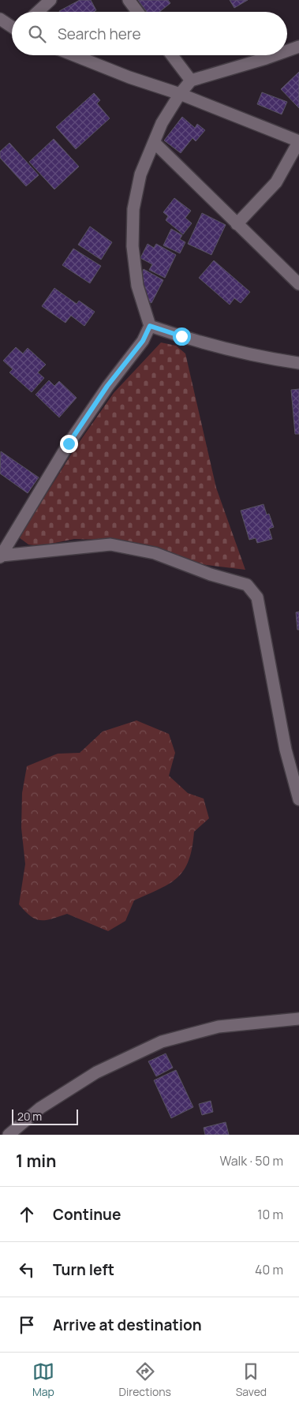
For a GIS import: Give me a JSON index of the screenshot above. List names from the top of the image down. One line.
{"scale_bar":"20 m","page":{"search":"Search here","scale":"20 m","heading":["1 min","Walk · 50 m"],"list":[["Continue","10 m"],["Turn left","40 m"],"Arrive at destination"],"nav":["Map","Directions","Saved"]}}
